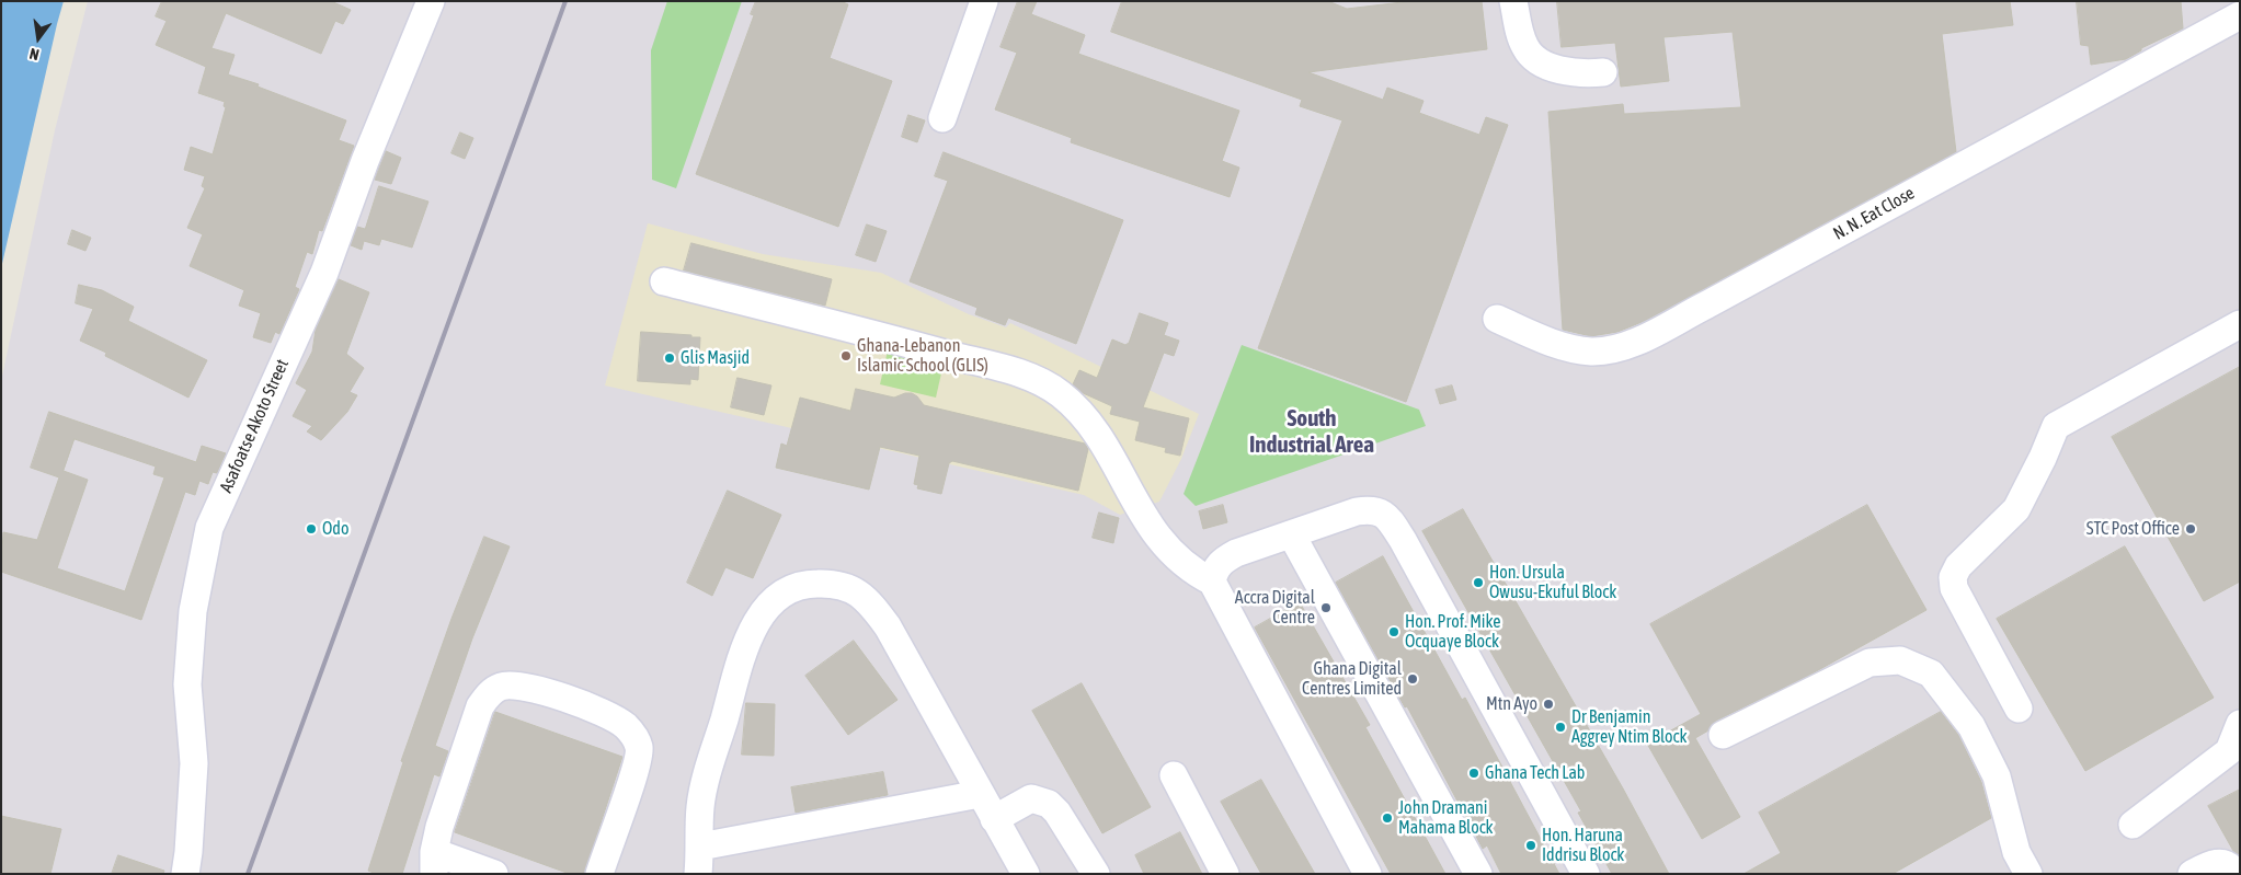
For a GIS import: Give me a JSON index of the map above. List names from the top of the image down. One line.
{"streets":{"street":["N. N. Eat Close","Asafoatse Akoto Street"]},"districts":["South Industrial Area"],"places":["Ghana-Lebanon Islamic School (GLIS)","Glis Masjid","Odo","STC Post Office","Hon. Ursula Owusu-Ekuful Block","Accra Digital Centre","Hon. Prof. Mike Ocquaye Block","Ghana Digital Centres Limited","Mtn Ayo","Dr Benjamin Aggrey Ntim Block","Ghana Tech Lab","John Dramani Mahama Block","Hon. Haruna Iddrisu Block"],"north":"bottom"}
